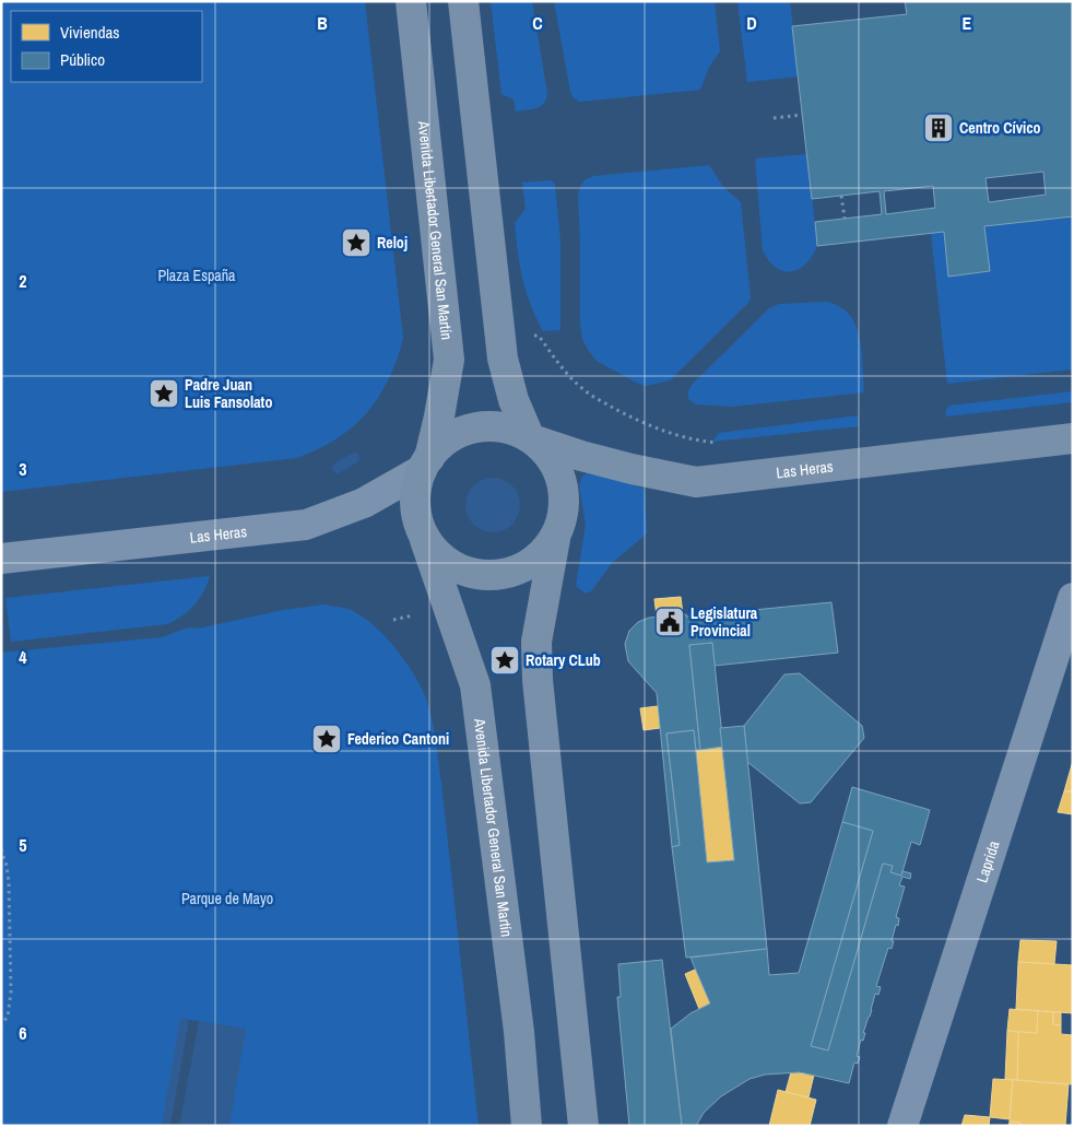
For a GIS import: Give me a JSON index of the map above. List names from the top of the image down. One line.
{"streets":{"main road":["Avenida Libertador General San Martín","Las Heras"],"street":["Laprida"]},"crossings":[["Avenida Libertador General San Martín","Las Heras"]],"parks":["Plaza España","Parque de Mayo"],"places":{"building":["Centro Cívico"],"place":["Reloj","Padre Juan Luis Fansolato","Rotary CLub","Federico Cantoni"],"public building":["Legislatura Provincial"]},"legend":["Viviendas","Público"],"grid":{"columns":["B","C","D","E"],"rows":["2","3","4","5","6"]}}
